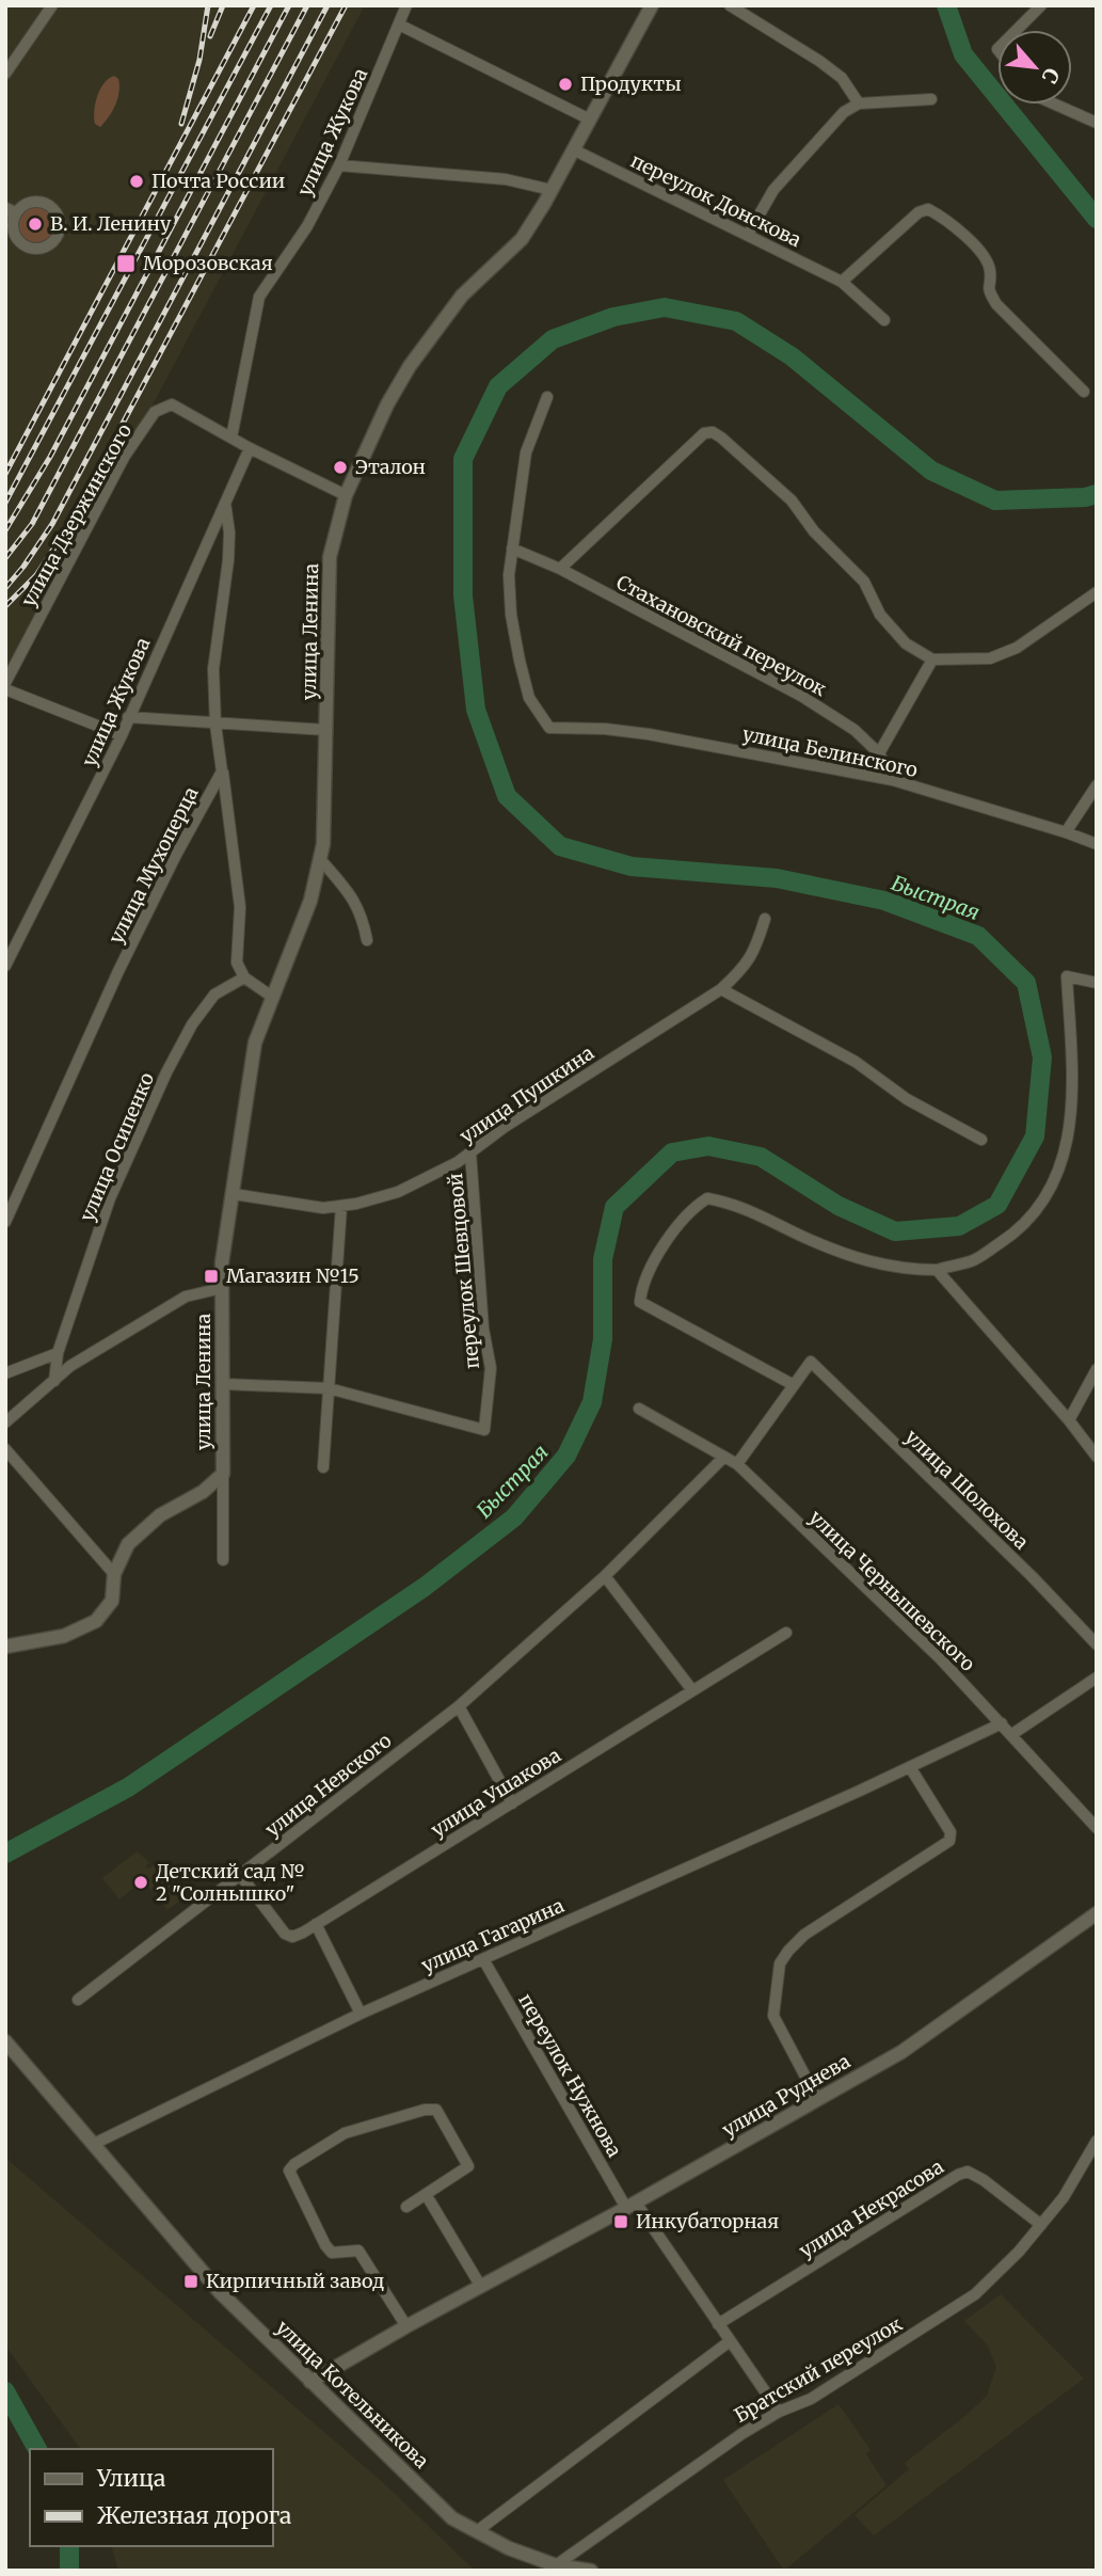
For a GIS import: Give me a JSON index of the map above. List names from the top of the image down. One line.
{"streets":{"street":["улица Жукова","переулок Донскова","улица Дзержинского","улица Ленина","Стахановский переулок","улица Белинского","улица Мухоперца","улица Пушкина","улица Осипенко","переулок Шевцовой","улица Шолохова","улица Чернышевского","улица Невского","улица Ушакова","улица Гагарина","переулок Нужнова","улица Руднева","улица Некрасова","Братский переулок","улица Котельникова"]},"crossings":[["улица Жукова","улица Дзержинского"],["переулок Донскова","улица Ленина"],["улица Ленина","улица Пушкина"],["Стахановский переулок","улица Белинского"],["улица Пушкина","переулок Шевцовой"],["улица Чернышевского","улица Невского"],["улица Чернышевского","улица Гагарина"],["улица Невского","улица Ушакова"],["улица Гагарина","переулок Нужнова"],["улица Гагарина","улица Котельникова"],["переулок Нужнова","улица Руднева"],["переулок Нужнова","улица Некрасова"],["переулок Нужнова","Братский переулок"],["улица Руднева","улица Котельникова"],["улица Некрасова","Братский переулок"],["Братский переулок","улица Котельникова"]],"water":["Быстрая"],"places":{"other":["Продукты","Почта России","В. И. Ленину","Эталон","Детский сад № 2 \"Солнышко\""],"transit":["Морозовская","Магазин №15","Инкубаторная","Кирпичный завод"]},"legend":["Улица","Железная дорога"],"north":"bottom right"}
